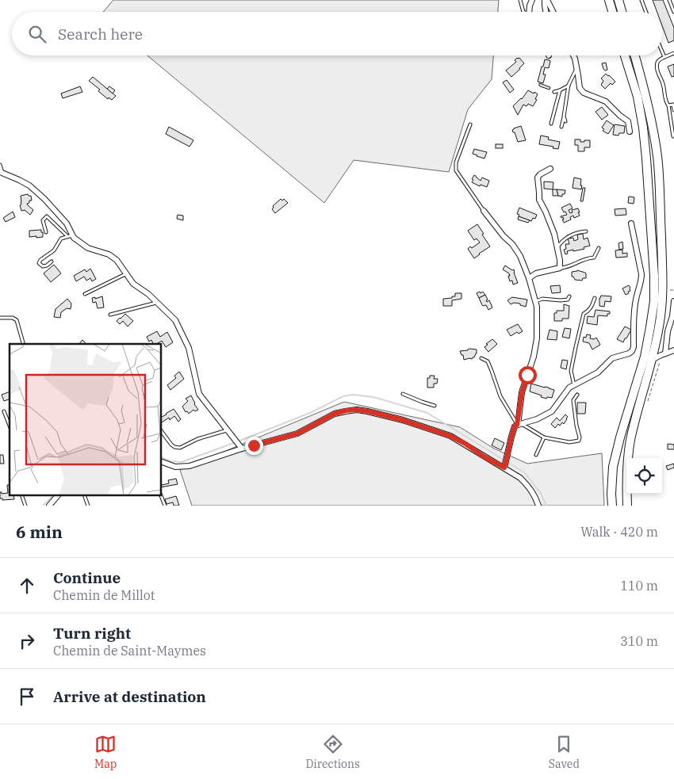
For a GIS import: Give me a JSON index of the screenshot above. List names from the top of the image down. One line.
{"page":{"search":"Search here","heading":["6 min","Walk · 420 m"],"list":[["Continue","Chemin de Millot","110 m"],["Turn right","Chemin de Saint-Maymes","310 m"],"Arrive at destination"],"nav":["Map","Directions","Saved"]}}
